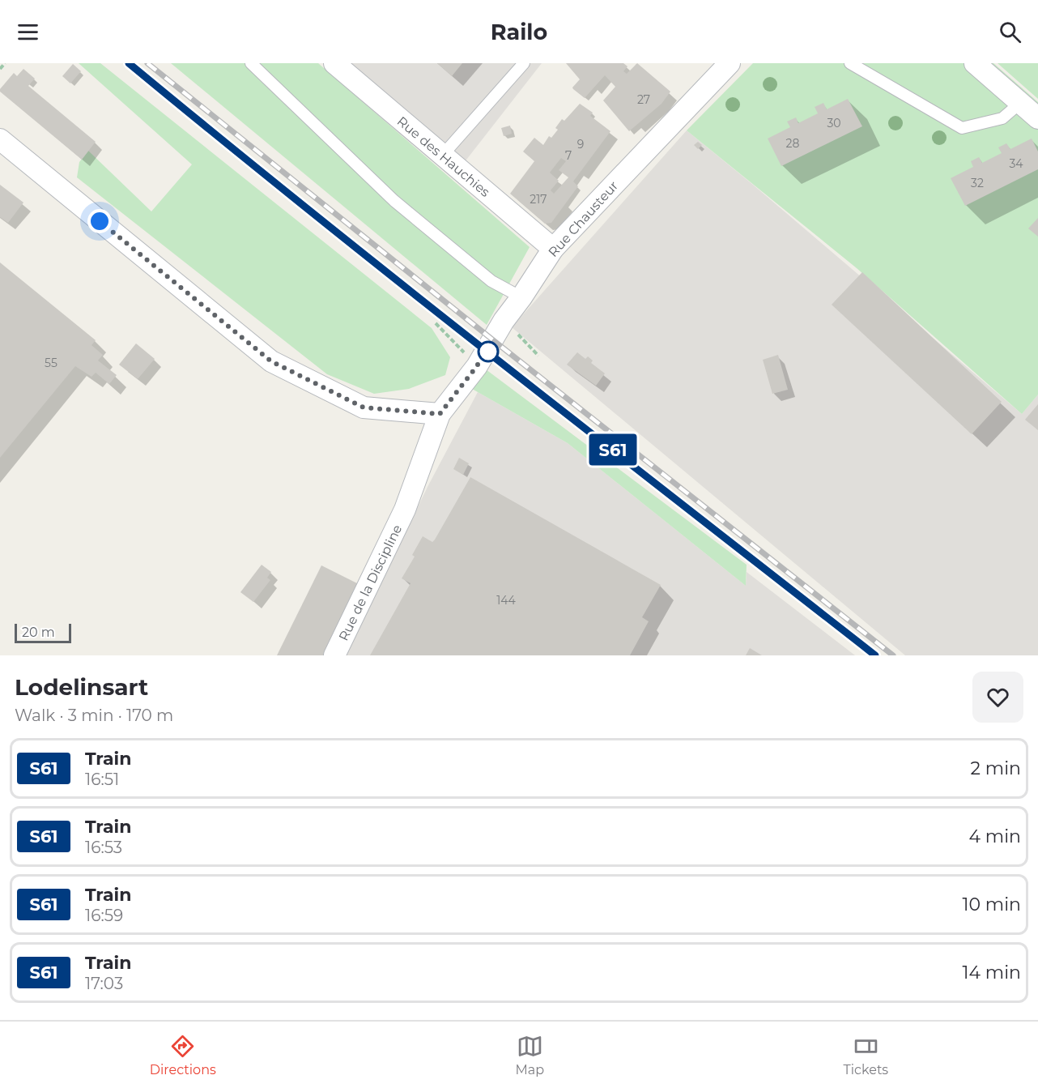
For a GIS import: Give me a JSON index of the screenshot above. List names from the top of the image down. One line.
{"streets":{"street":["Rue des Hauchies","Rue Chausteur","Rue de la Discipline"]},"crossings":[["Rue des Hauchies","Rue Chausteur"],["Rue Chausteur","Rue de la Discipline"]],"house_numbers":["27","30","28","9","7","34","32","217","55","144"],"scale_bar":"20 m","page":{"header":"Railo","on_map":"S61","scale":"20 m","heading":["Lodelinsart","Walk · 3 min · 170 m"],"list":[{"mark":"S61","name":"Train","note":"16:51","value":"2 min"},{"mark":"S61","name":"Train","note":"16:53","value":"4 min"},{"mark":"S61","name":"Train","note":"16:59","value":"10 min"},{"mark":"S61","name":"Train","note":"17:03","value":"14 min"}],"tabs":["Directions","Map","Tickets"]}}
